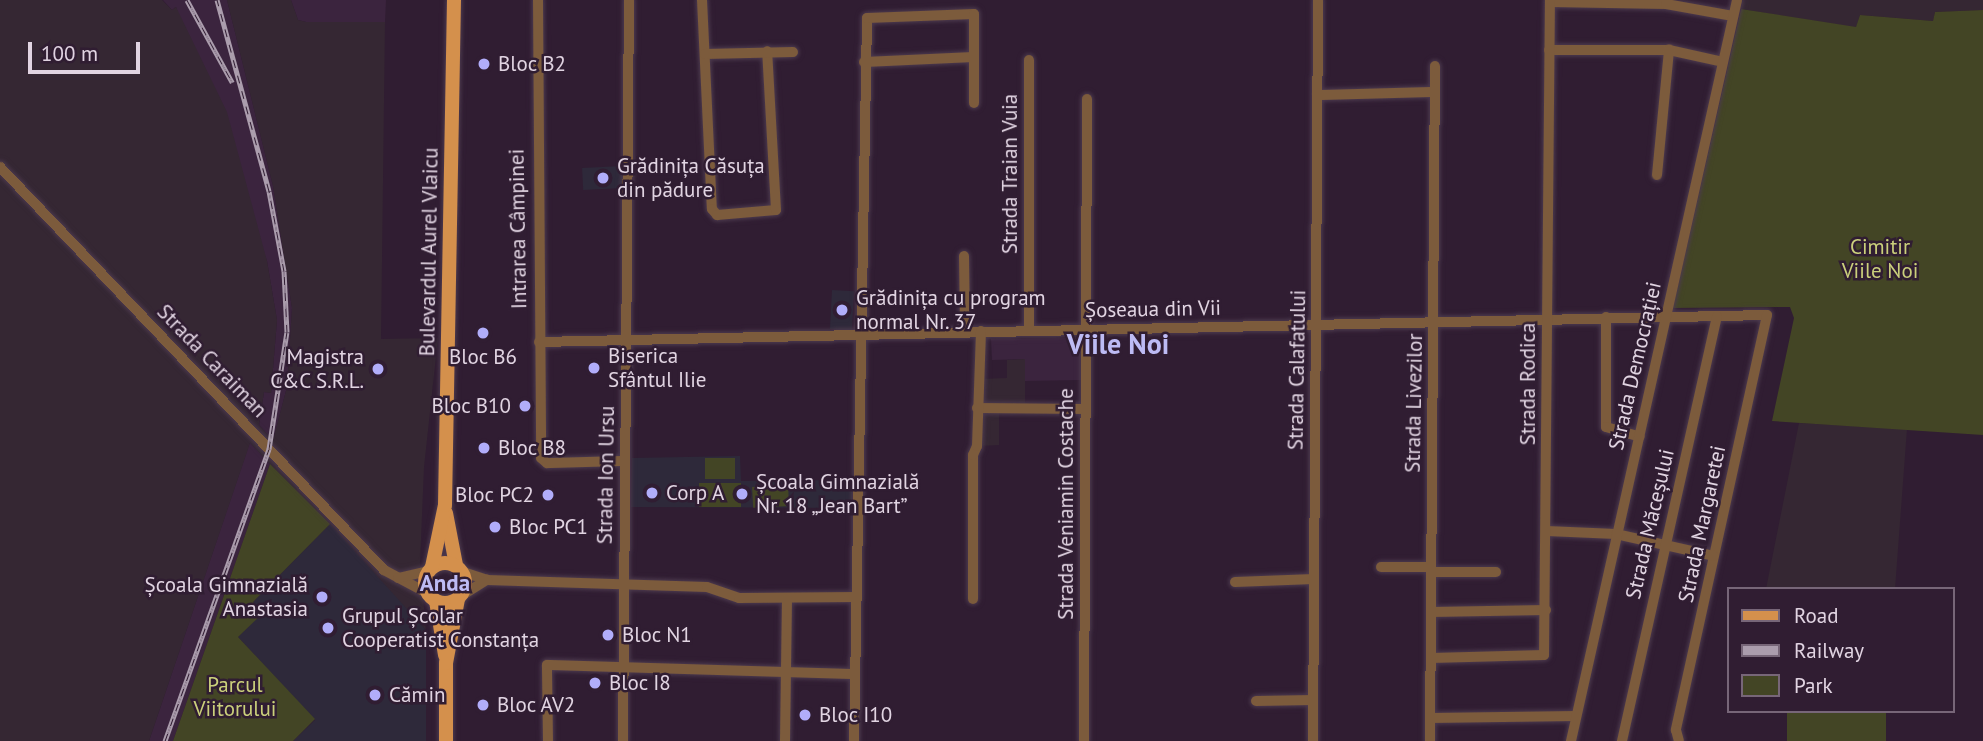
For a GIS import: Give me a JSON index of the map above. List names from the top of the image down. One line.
{"streets":{"main road":["Bulevardul Aurel Vlaicu"],"street":["Strada Traian Vuia","Intrarea Câmpinei","Șoseaua din Vii","Strada Caraiman","Strada Democrației","Strada Calafatului","Strada Rodica","Strada Livezilor","Strada Ion Ursu","Strada Veniamin Costache","Strada Măceșului","Strada Margaretei"]},"crossings":[["Strada Traian Vuia","Șoseaua din Vii"],["Intrarea Câmpinei","Șoseaua din Vii"],["Intrarea Câmpinei","Strada Ion Ursu"],["Bulevardul Aurel Vlaicu","Strada Caraiman"],["Șoseaua din Vii","Strada Democrației"],["Șoseaua din Vii","Strada Calafatului"],["Șoseaua din Vii","Strada Rodica"],["Șoseaua din Vii","Strada Livezilor"],["Șoseaua din Vii","Strada Ion Ursu"],["Șoseaua din Vii","Strada Veniamin Costache"],["Șoseaua din Vii","Strada Măceșului"],["Șoseaua din Vii","Strada Margaretei"],["Strada Rodica","Strada Livezilor"]],"districts":["Viile Noi","Anda"],"parks":["Cimitir Viile Noi","Parcul Viitorului"],"places":["Bloc B2","Grădinița Căsuța din pădure","Grădinița cu program normal Nr. 37","Bloc B6","Biserica Sfântul Ilie","Magistra C&C S.R.L.","Bloc B10","Bloc B8","Corp A","Școala Gimnazială Nr. 18 „Jean Bart”","Bloc PC2","Bloc PC1","Școala Gimnazială Anastasia","Grupul Școlar Cooperatist Constanța","Bloc N1","Bloc I8","Cămin","Bloc AV2","Bloc I10"],"legend":["Road","Railway","Park"],"scale_bar":"100 m"}
